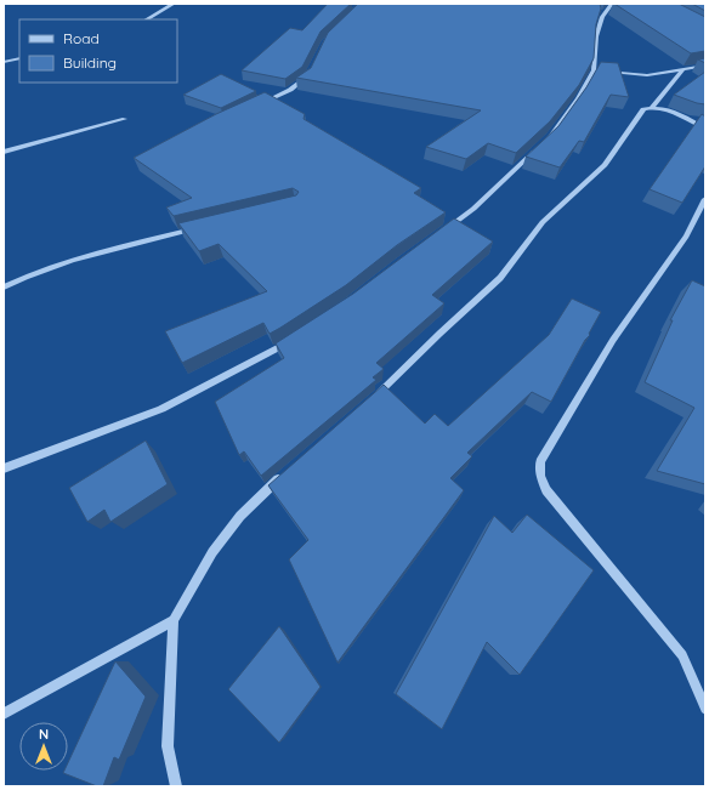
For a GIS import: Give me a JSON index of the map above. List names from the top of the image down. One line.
{"legend":["Road","Building"],"north":"top"}
